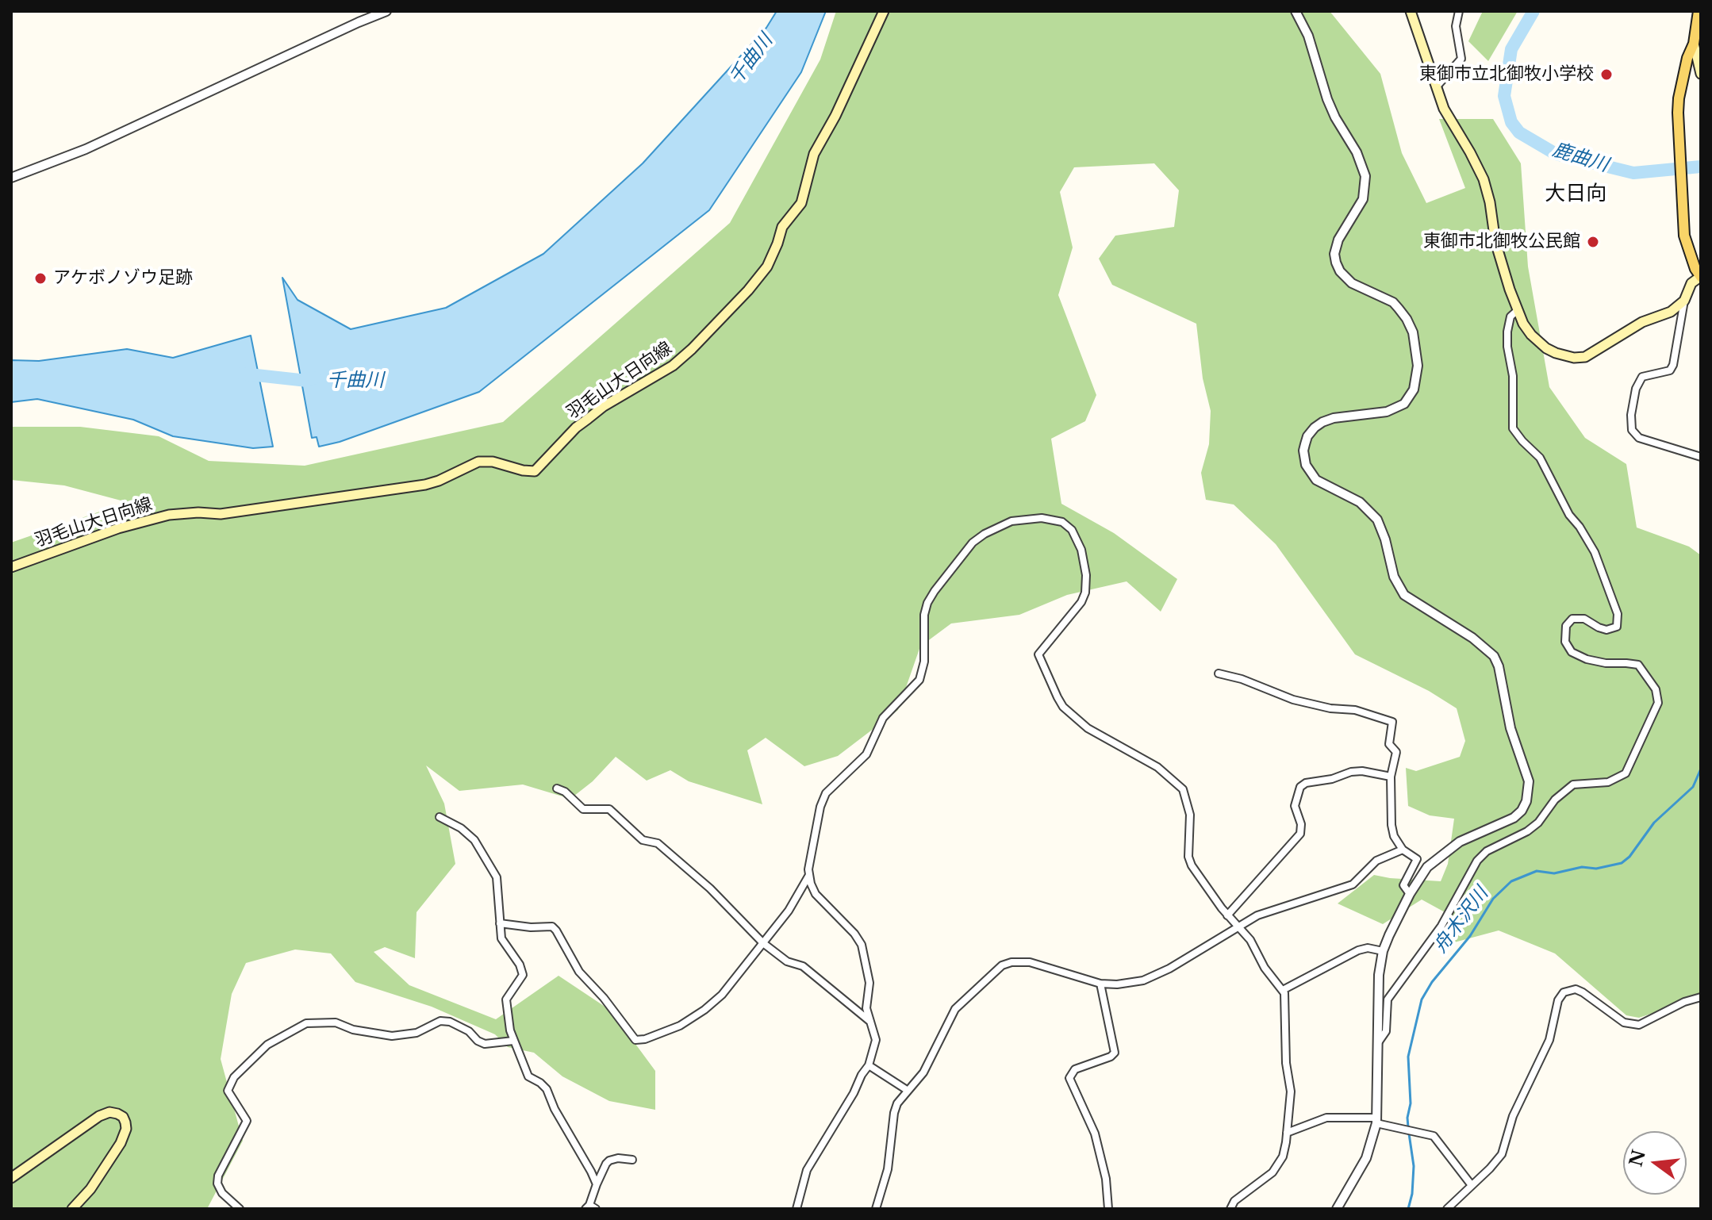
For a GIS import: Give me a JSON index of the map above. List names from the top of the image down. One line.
{"streets":{"main road":["羽毛山大日向線"]},"districts":["大日向"],"water":["千曲川","鹿曲川","舟木沢川"],"places":["東御市立北御牧小学校","東御市北御牧公民館","アケボノゾウ足跡"],"north":"left"}
